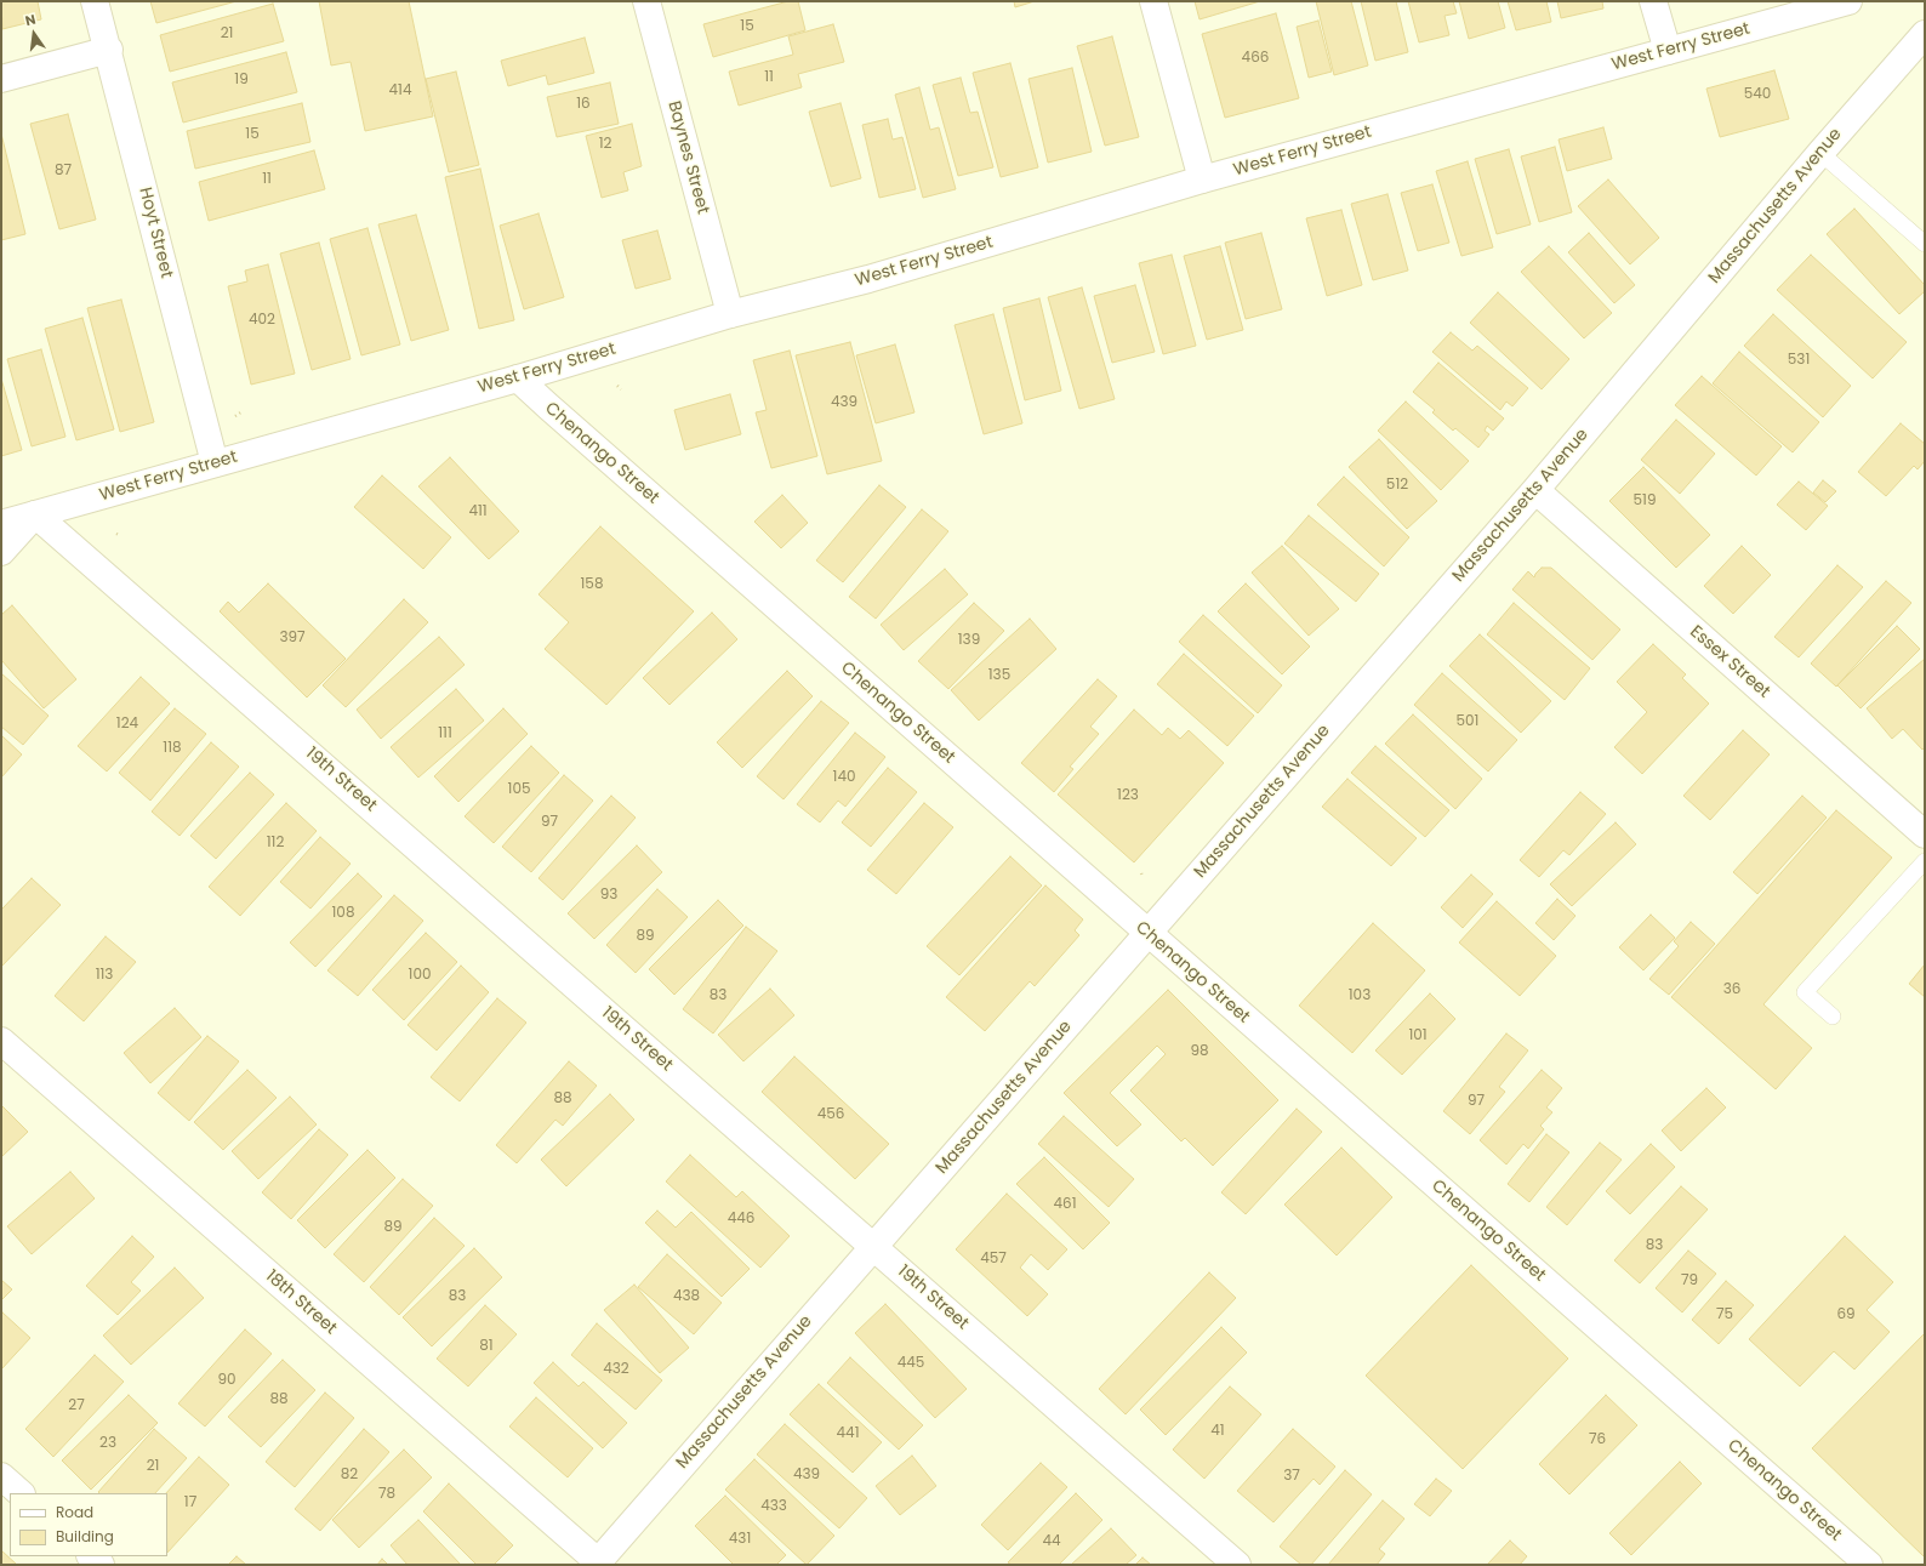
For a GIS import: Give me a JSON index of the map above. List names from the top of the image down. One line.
{"streets":{"street":["West Ferry Street","Baynes Street","Massachusetts Avenue","Hoyt Street","Chenango Street","Essex Street","19th Street","18th Street"]},"crossings":[["West Ferry Street","Baynes Street"],["West Ferry Street","Hoyt Street"],["West Ferry Street","Chenango Street"],["West Ferry Street","19th Street"],["Massachusetts Avenue","Chenango Street"],["Massachusetts Avenue","Essex Street"],["Massachusetts Avenue","19th Street"],["Massachusetts Avenue","18th Street"]],"house_numbers":["15","21","466","11","19","414","540","16","15","12","87","11","402","531","439","512","519","411","158","397","139","135","501","124","111","118","140","105","123","97","112","93","108","89","113","100","36","83","103","101","98","88","97","456","461","446","89","83","457","79","83","438","75","69","81","445","432","90","88","27","41","441","76","23","21","82","439","37","78","17","433","431","44"],"legend":["Road","Building"],"north":"top"}
